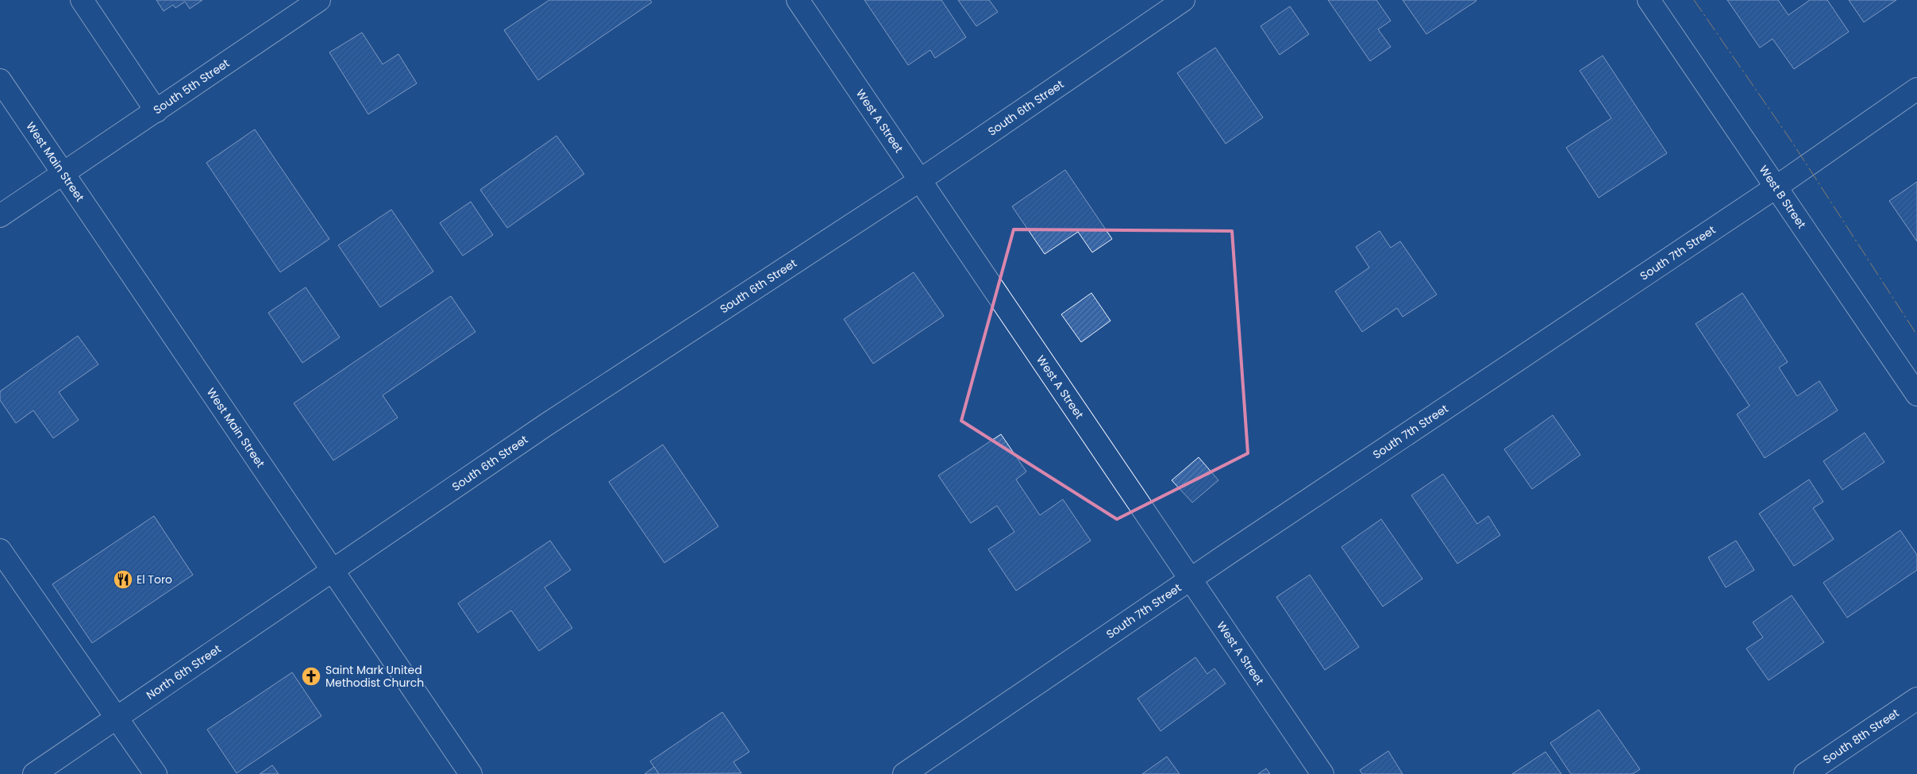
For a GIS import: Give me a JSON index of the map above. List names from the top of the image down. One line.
{"streets":{"street":["South 5th Street","South 6th Street","West A Street","West Main Street","West B Street","South 7th Street","North 6th Street","South 8th Street"]},"crossings":[["South 5th Street","West Main Street"],["South 6th Street","West A Street"],["South 6th Street","West Main Street"],["South 6th Street","North 6th Street"],["West A Street","South 7th Street"],["West Main Street","North 6th Street"],["West B Street","South 7th Street"]],"places":{"restaurant":["El Toro"],"church":["Saint Mark United Methodist Church"]}}
